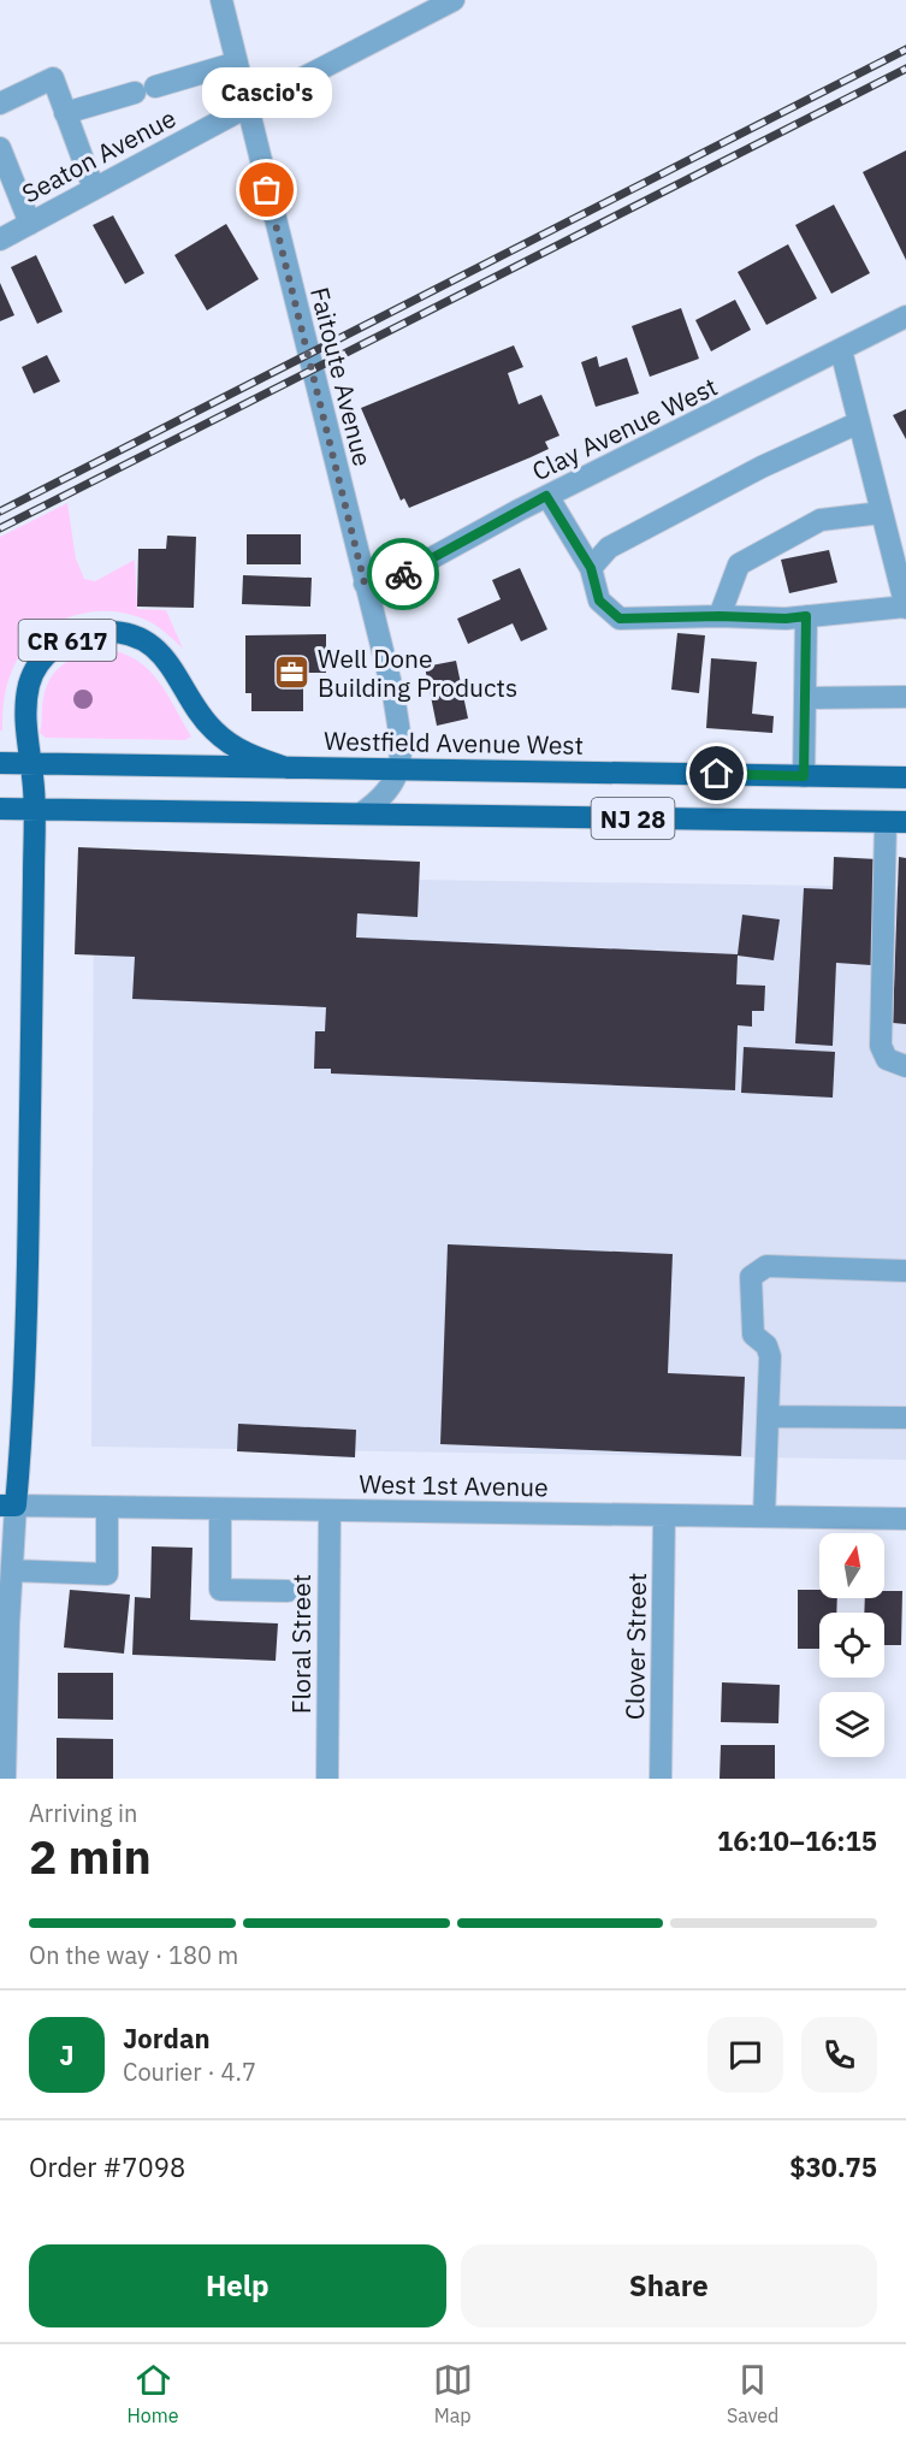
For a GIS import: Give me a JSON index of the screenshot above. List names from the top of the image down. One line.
{"streets":{"main road":["CR 617","Westfield Avenue West","NJ 28"],"street":["Seaton Avenue","Faitoute Avenue","Clay Avenue West","West 1st Avenue","Floral Street","Clover Street"]},"crossings":[["Seaton Avenue","Faitoute Avenue"],["Faitoute Avenue","Clay Avenue West"],["Faitoute Avenue","Westfield Avenue West"],["CR 617","Westfield Avenue West"],["CR 617","NJ 28"],["CR 617","West 1st Avenue"],["West 1st Avenue","Floral Street"],["West 1st Avenue","Clover Street"]],"places":{"other":["Cascio's"],"office":["Well Done Building Products"]},"north":"top","page":{"bubble":"Cascio's","heading":["2 min","Arriving in","16:10–16:15"],"panel":["Jordan","Courier · 4.7","Order #7098","$30.75"],"bar":"On the way · 180 m","round":"J","buttons":["Help","Share"],"tabs":["Home","Map","Saved"]}}
